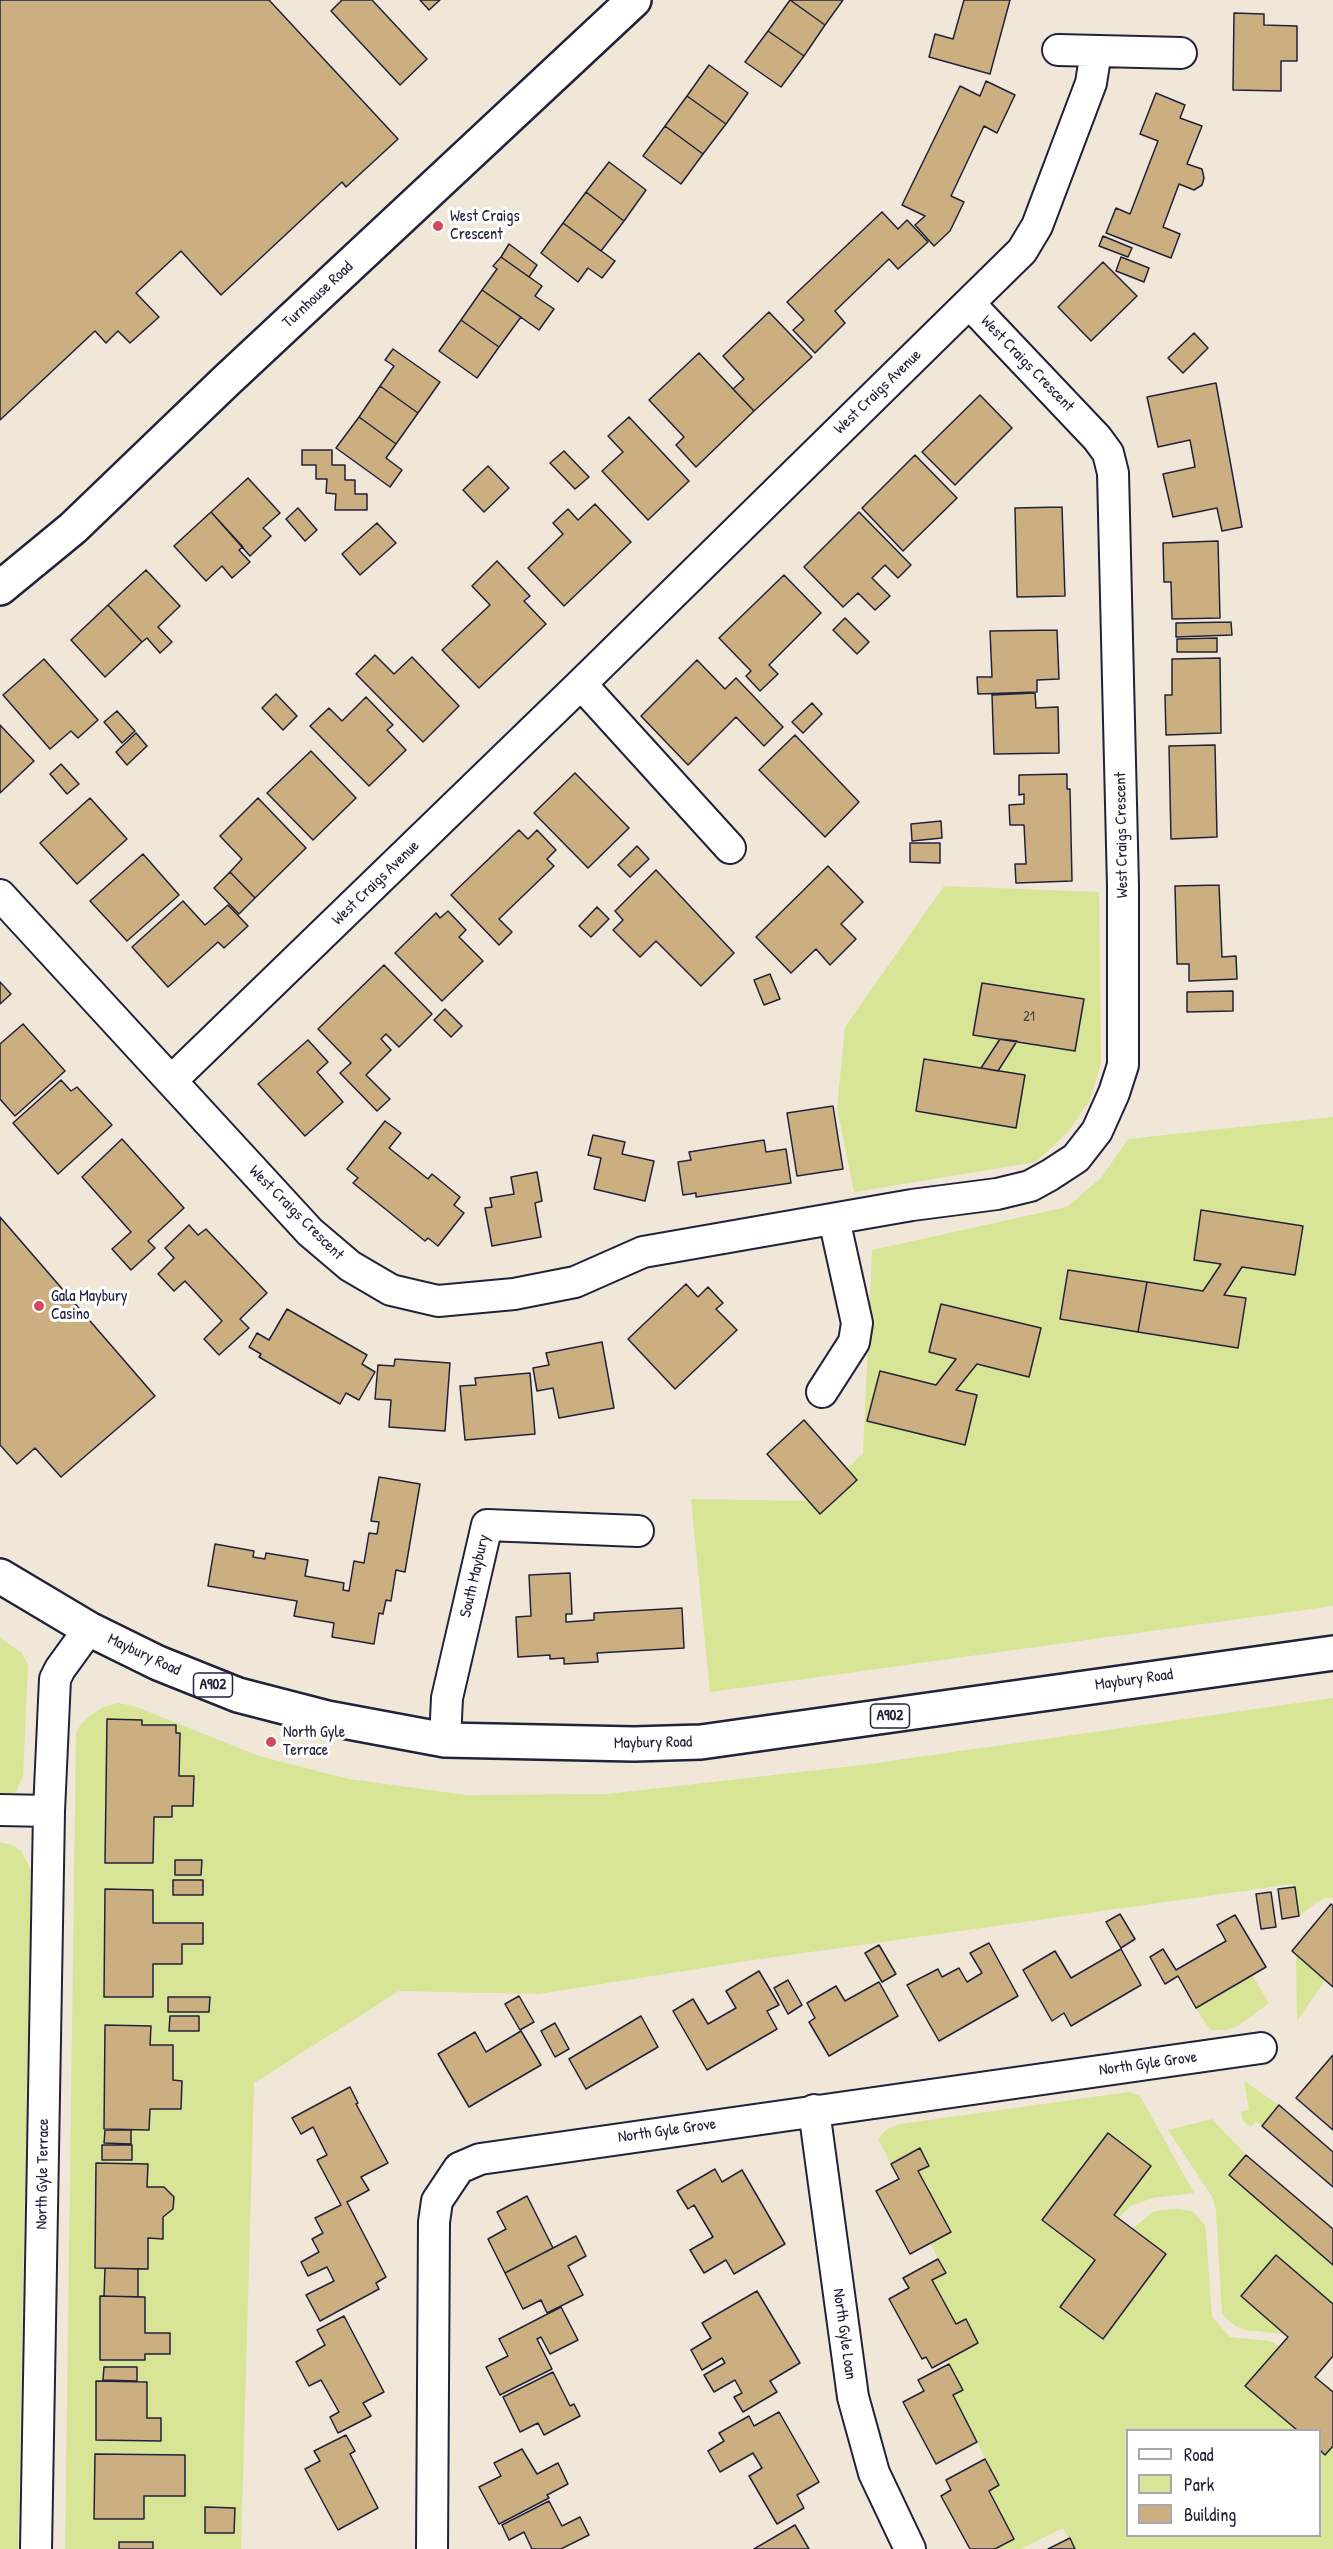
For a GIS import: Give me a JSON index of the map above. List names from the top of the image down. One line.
{"streets":{"main road":["Turnhouse Road","Maybury Road","A902"],"street":["West Craigs Crescent","West Craigs Avenue","South Maybury","North Gyle Grove","North Gyle Terrace","North Gyle Loan"]},"crossings":[["West Craigs Crescent","West Craigs Avenue"],["South Maybury","Maybury Road"],["Maybury Road","North Gyle Terrace"],["North Gyle Grove","North Gyle Loan"]],"places":["West Craigs Crescent","Gala Maybury Casino","North Gyle Terrace"],"house_numbers":["21"],"legend":["Road","Park","Building"]}
